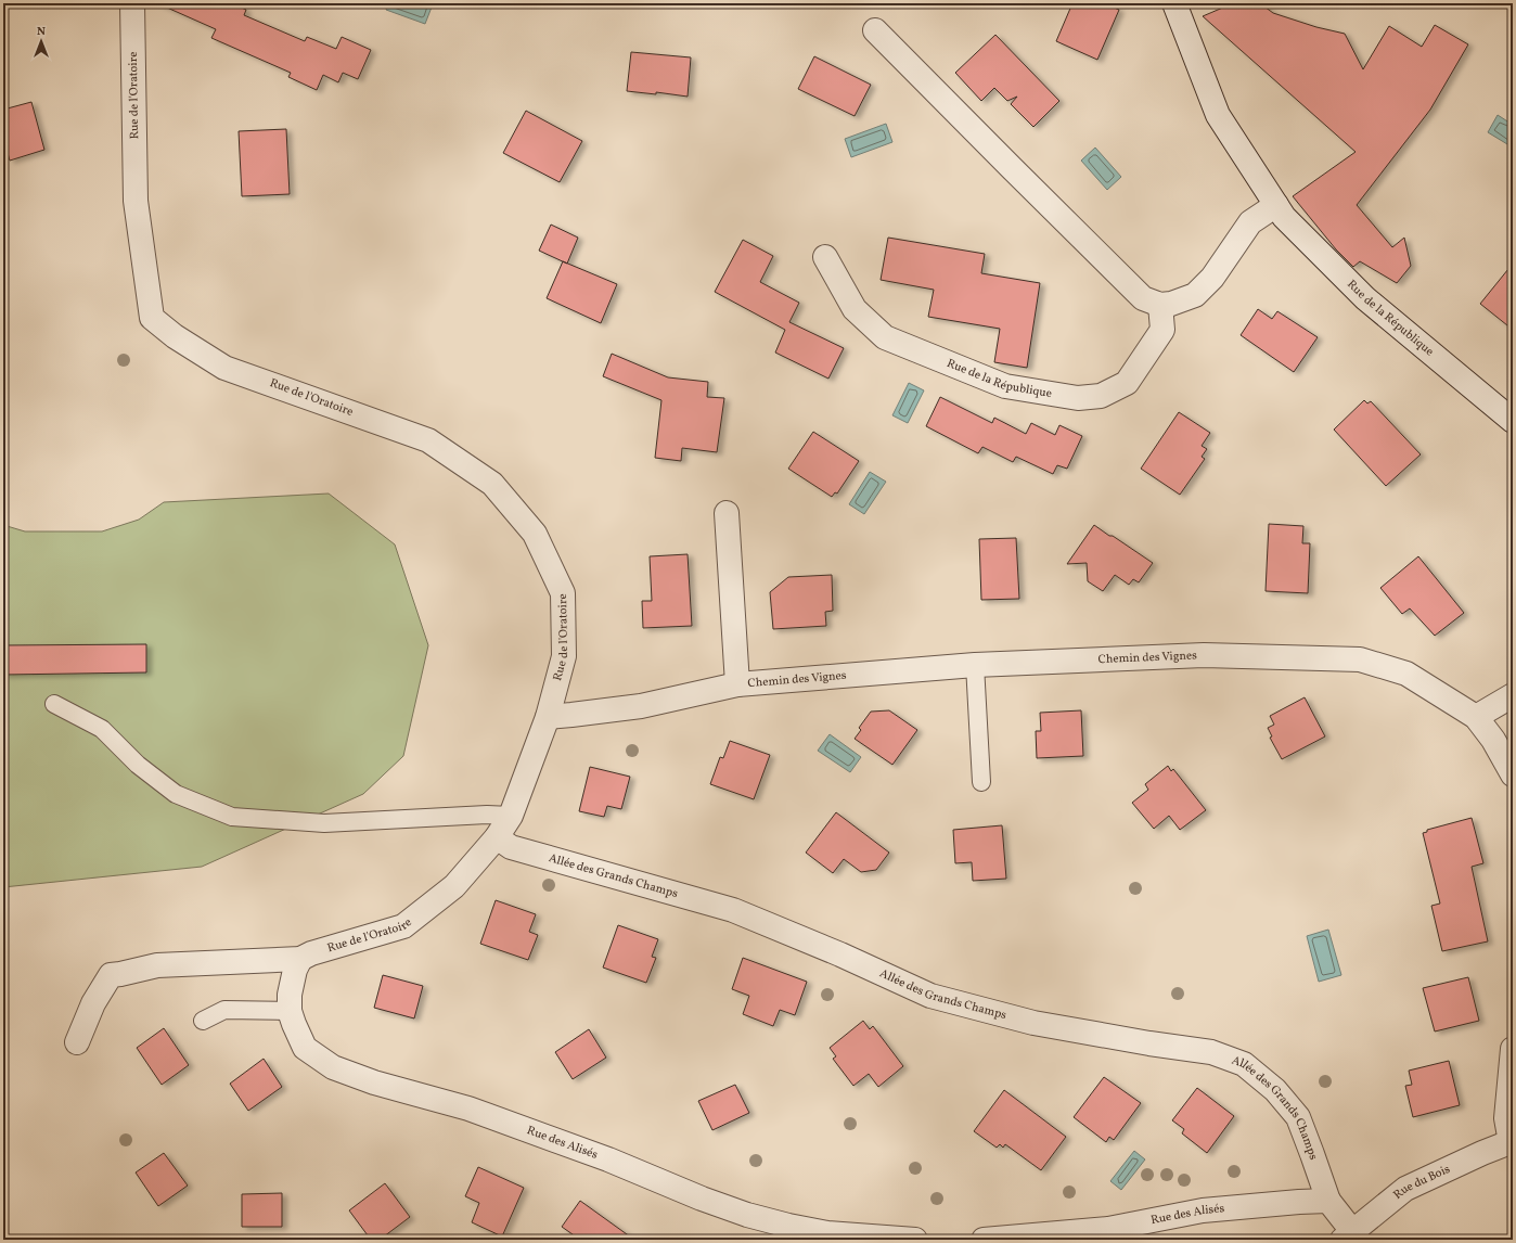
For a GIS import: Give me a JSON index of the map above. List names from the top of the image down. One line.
{"streets":{"street":["Rue de l'Oratoire","Rue de la République","Chemin des Vignes","Allée des Grands Champs","Rue des Alisés","Rue du Bois"]},"crossings":[["Rue de l'Oratoire","Chemin des Vignes"],["Rue de l'Oratoire","Allée des Grands Champs"],["Rue de l'Oratoire","Rue des Alisés"],["Allée des Grands Champs","Rue des Alisés"]],"north":"top"}
